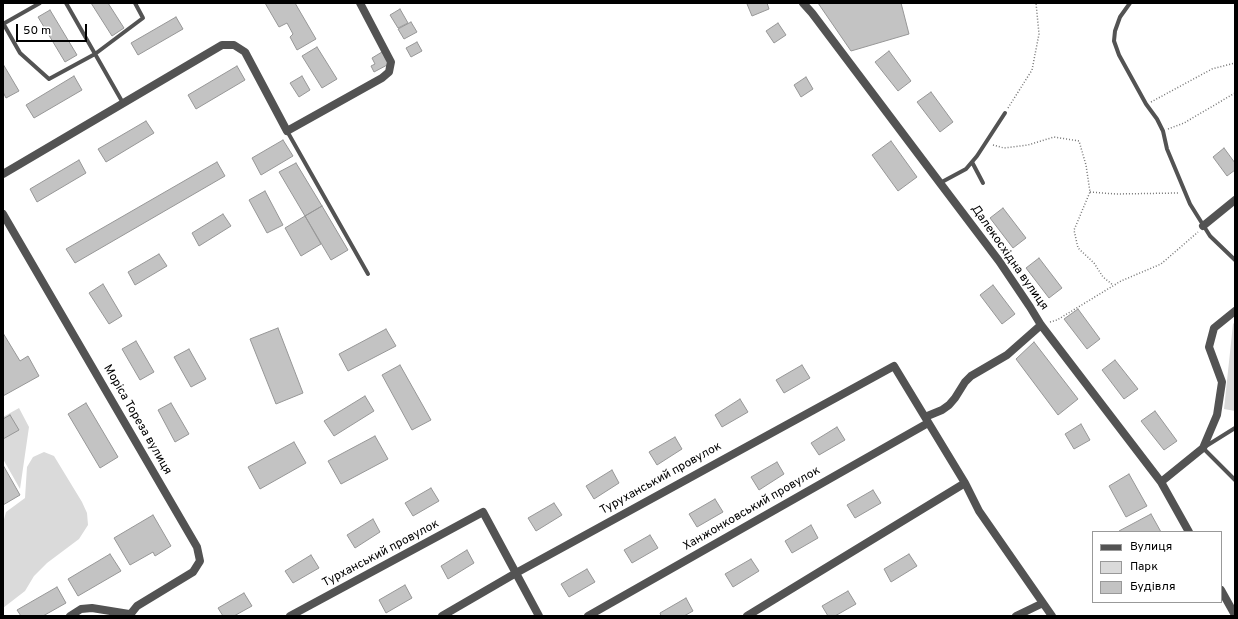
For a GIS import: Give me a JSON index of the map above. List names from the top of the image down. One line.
{"streets":{"street":["Далекосхідна вулиця","Моріса Тореза вулиця","Туруханський провулок","Ханжонковський провулок","Турханський провулок"]},"crossings":[["Далекосхідна вулиця","Ханжонковський провулок"],["Туруханський провулок","Ханжонковський провулок"],["Туруханський провулок","Турханський провулок"]],"legend":["Вулиця","Парк","Будівля"],"scale_bar":"50 m"}
